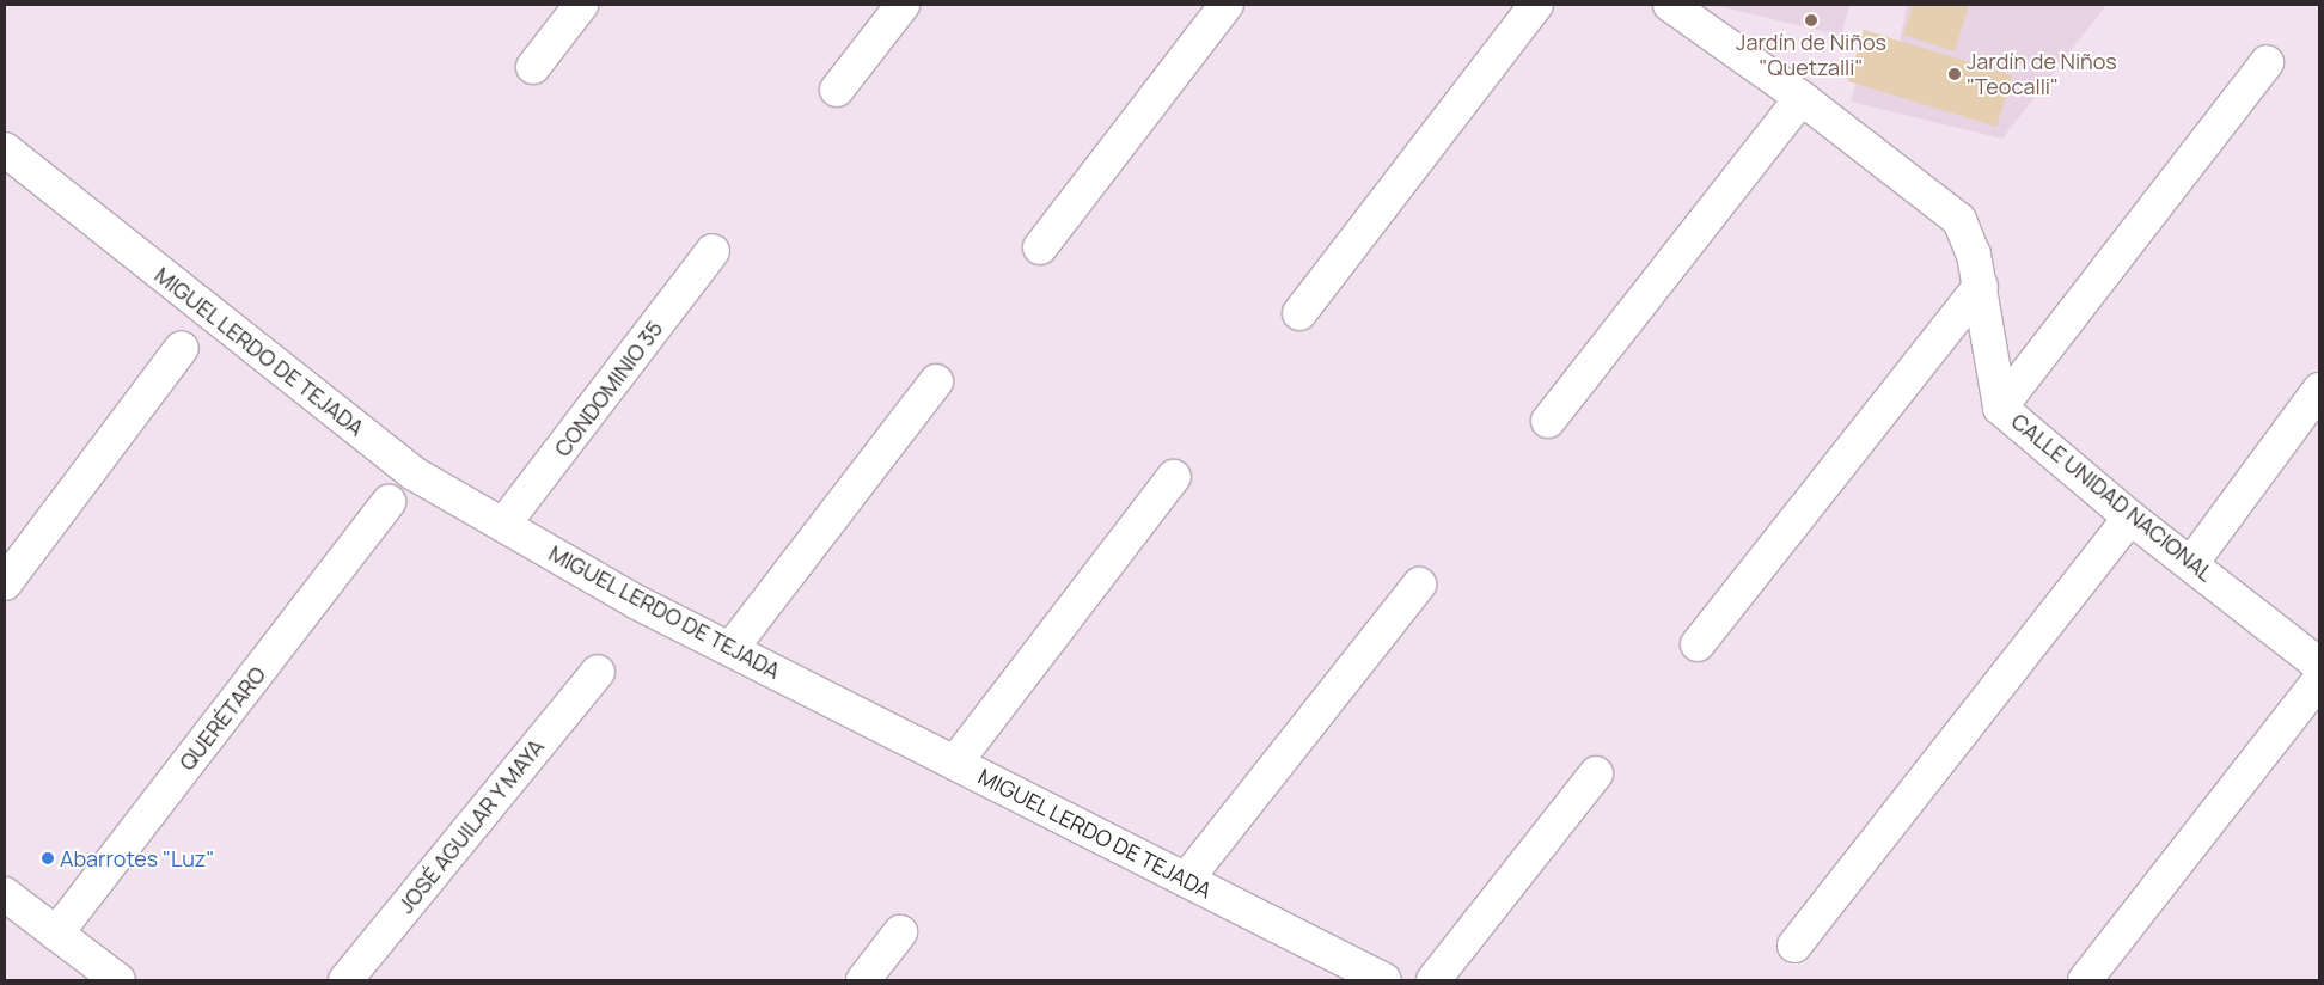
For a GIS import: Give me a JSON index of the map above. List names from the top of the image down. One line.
{"streets":{"street":["MIGUEL LERDO DE TEJADA","CONDOMINIO 35","CALLE UNIDAD NACIONAL","QUERÉTARO","JOSÉ AGUILAR Y MAYA"]},"crossings":[["MIGUEL LERDO DE TEJADA","CONDOMINIO 35"]],"places":["Jardín de Niños \"Quetzalli\"","Jardín de Niños \"Teocalli\"","Abarrotes \"Luz\""]}
